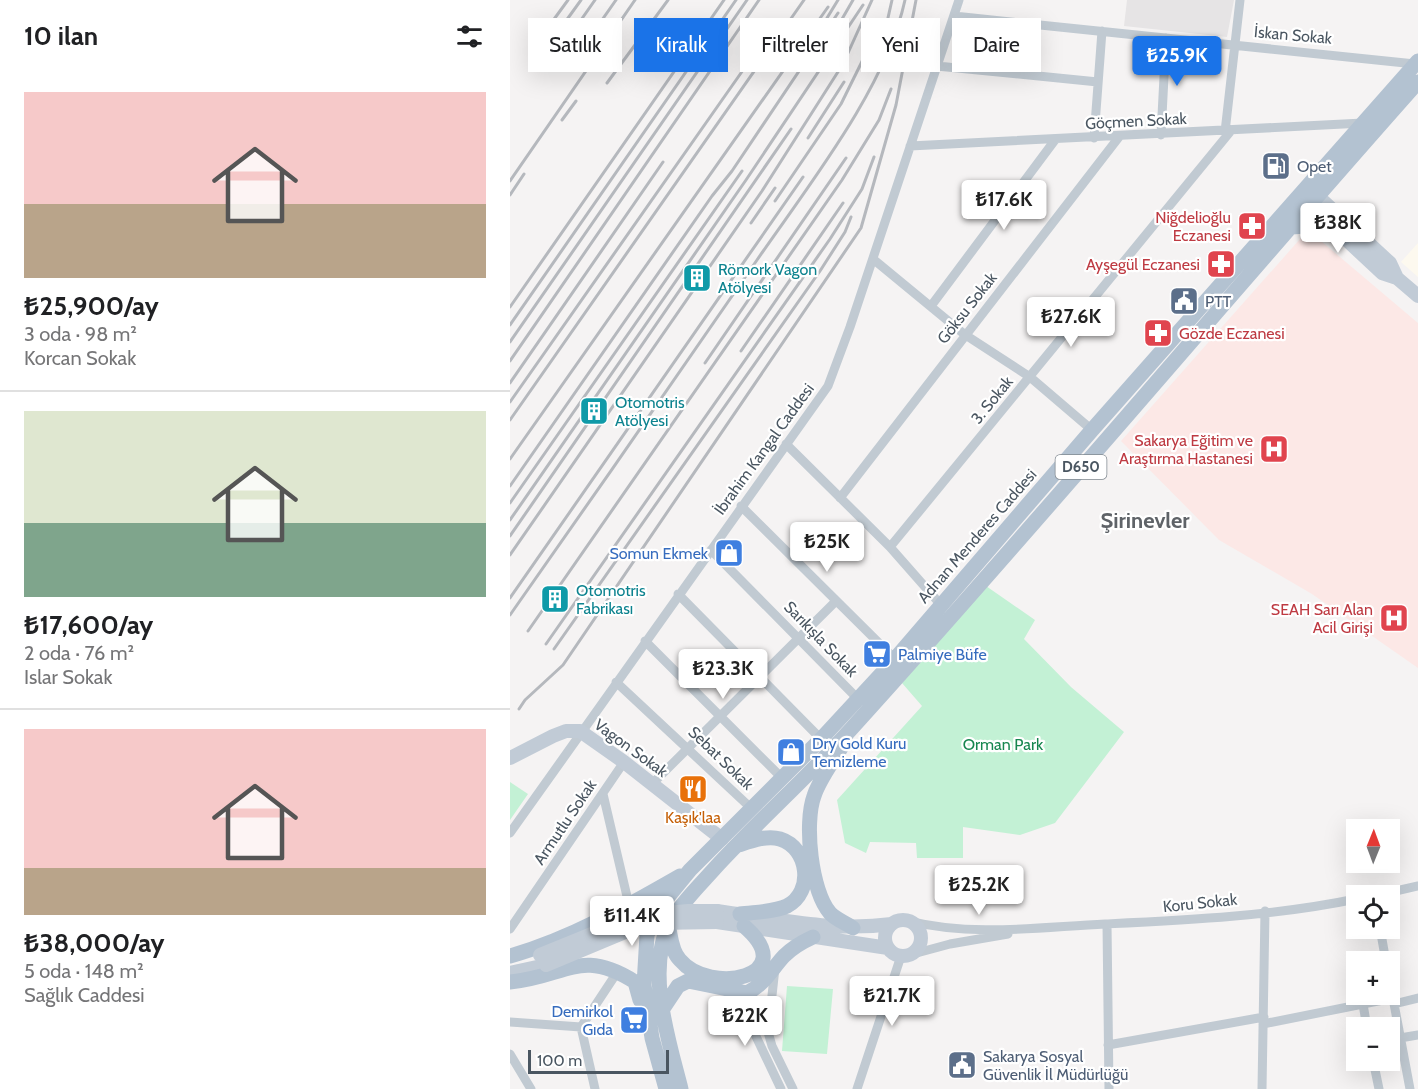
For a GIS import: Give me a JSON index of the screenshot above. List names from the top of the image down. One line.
{"streets":{"main road":["D650","Adnan Menderes Caddesi","Vagon Sokak"],"street":["İskan Sokak","Göçmen Sokak","Göksu Sokak","3. Sokak","İbrahim Kangal Caddesi","Sarıkışla Sokak","Sebat Sokak","Armutlu Sokak","Koru Sokak"]},"crossings":[["İskan Sokak","İbrahim Kangal Caddesi"],["İskan Sokak","Adnan Menderes Caddesi"],["Göçmen Sokak","Göksu Sokak"],["Göçmen Sokak","3. Sokak"],["Göçmen Sokak","İbrahim Kangal Caddesi"],["Göçmen Sokak","Adnan Menderes Caddesi"],["İbrahim Kangal Caddesi","Sarıkışla Sokak"],["İbrahim Kangal Caddesi","Vagon Sokak"],["İbrahim Kangal Caddesi","Sebat Sokak"],["D650","Adnan Menderes Caddesi"],["D650","Vagon Sokak"],["Adnan Menderes Caddesi","Sarıkışla Sokak"],["Adnan Menderes Caddesi","Vagon Sokak"],["Adnan Menderes Caddesi","Sebat Sokak"],["Vagon Sokak","Armutlu Sokak"]],"districts":["Şirinevler"],"parks":["Orman Park"],"places":{"fuel station":["Opet"],"pharmacy":["Niğdelioğlu Eczanesi","Ayşegül Eczanesi","Gözde Eczanesi"],"building":["Römork Vagon Atölyesi","Otomotris Atölyesi","Otomotris Fabrikası"],"public building":["PTT","Sakarya Sosyal Güvenlik İl Müdürlüğü"],"hospital":["Sakarya Eğitim ve Araştırma Hastanesi","SEAH Sarı Alan Acil Girişi"],"shop":["Somun Ekmek","Dry Gold Kuru Temizleme"],"supermarket":["Palmiye Büfe","Demirkol Gıda"],"restaurant":["Kaşık'laa"]},"scale_bar":"100 m","north":"top","page":{"heading":"10 ilan","chip":["Satılık","Kiralık","Filtreler","Yeni","Daire"],"price":["₺25.9K","₺17.6K","₺38K","₺27.6K","₺25K","₺23.3K","₺25.2K","₺11.4K","₺21.7K","₺22K"],"list":[{"name":"₺25,900/ay","note":"3 oda · 98 m² · Korcan Sokak"},{"name":"₺17,600/ay","note":"2 oda · 76 m² · Islar Sokak"},{"name":"₺38,000/ay","note":"5 oda · 148 m² · Sağlık Caddesi"}],"map_buttons":["+","−"],"scale":"100 m"}}
